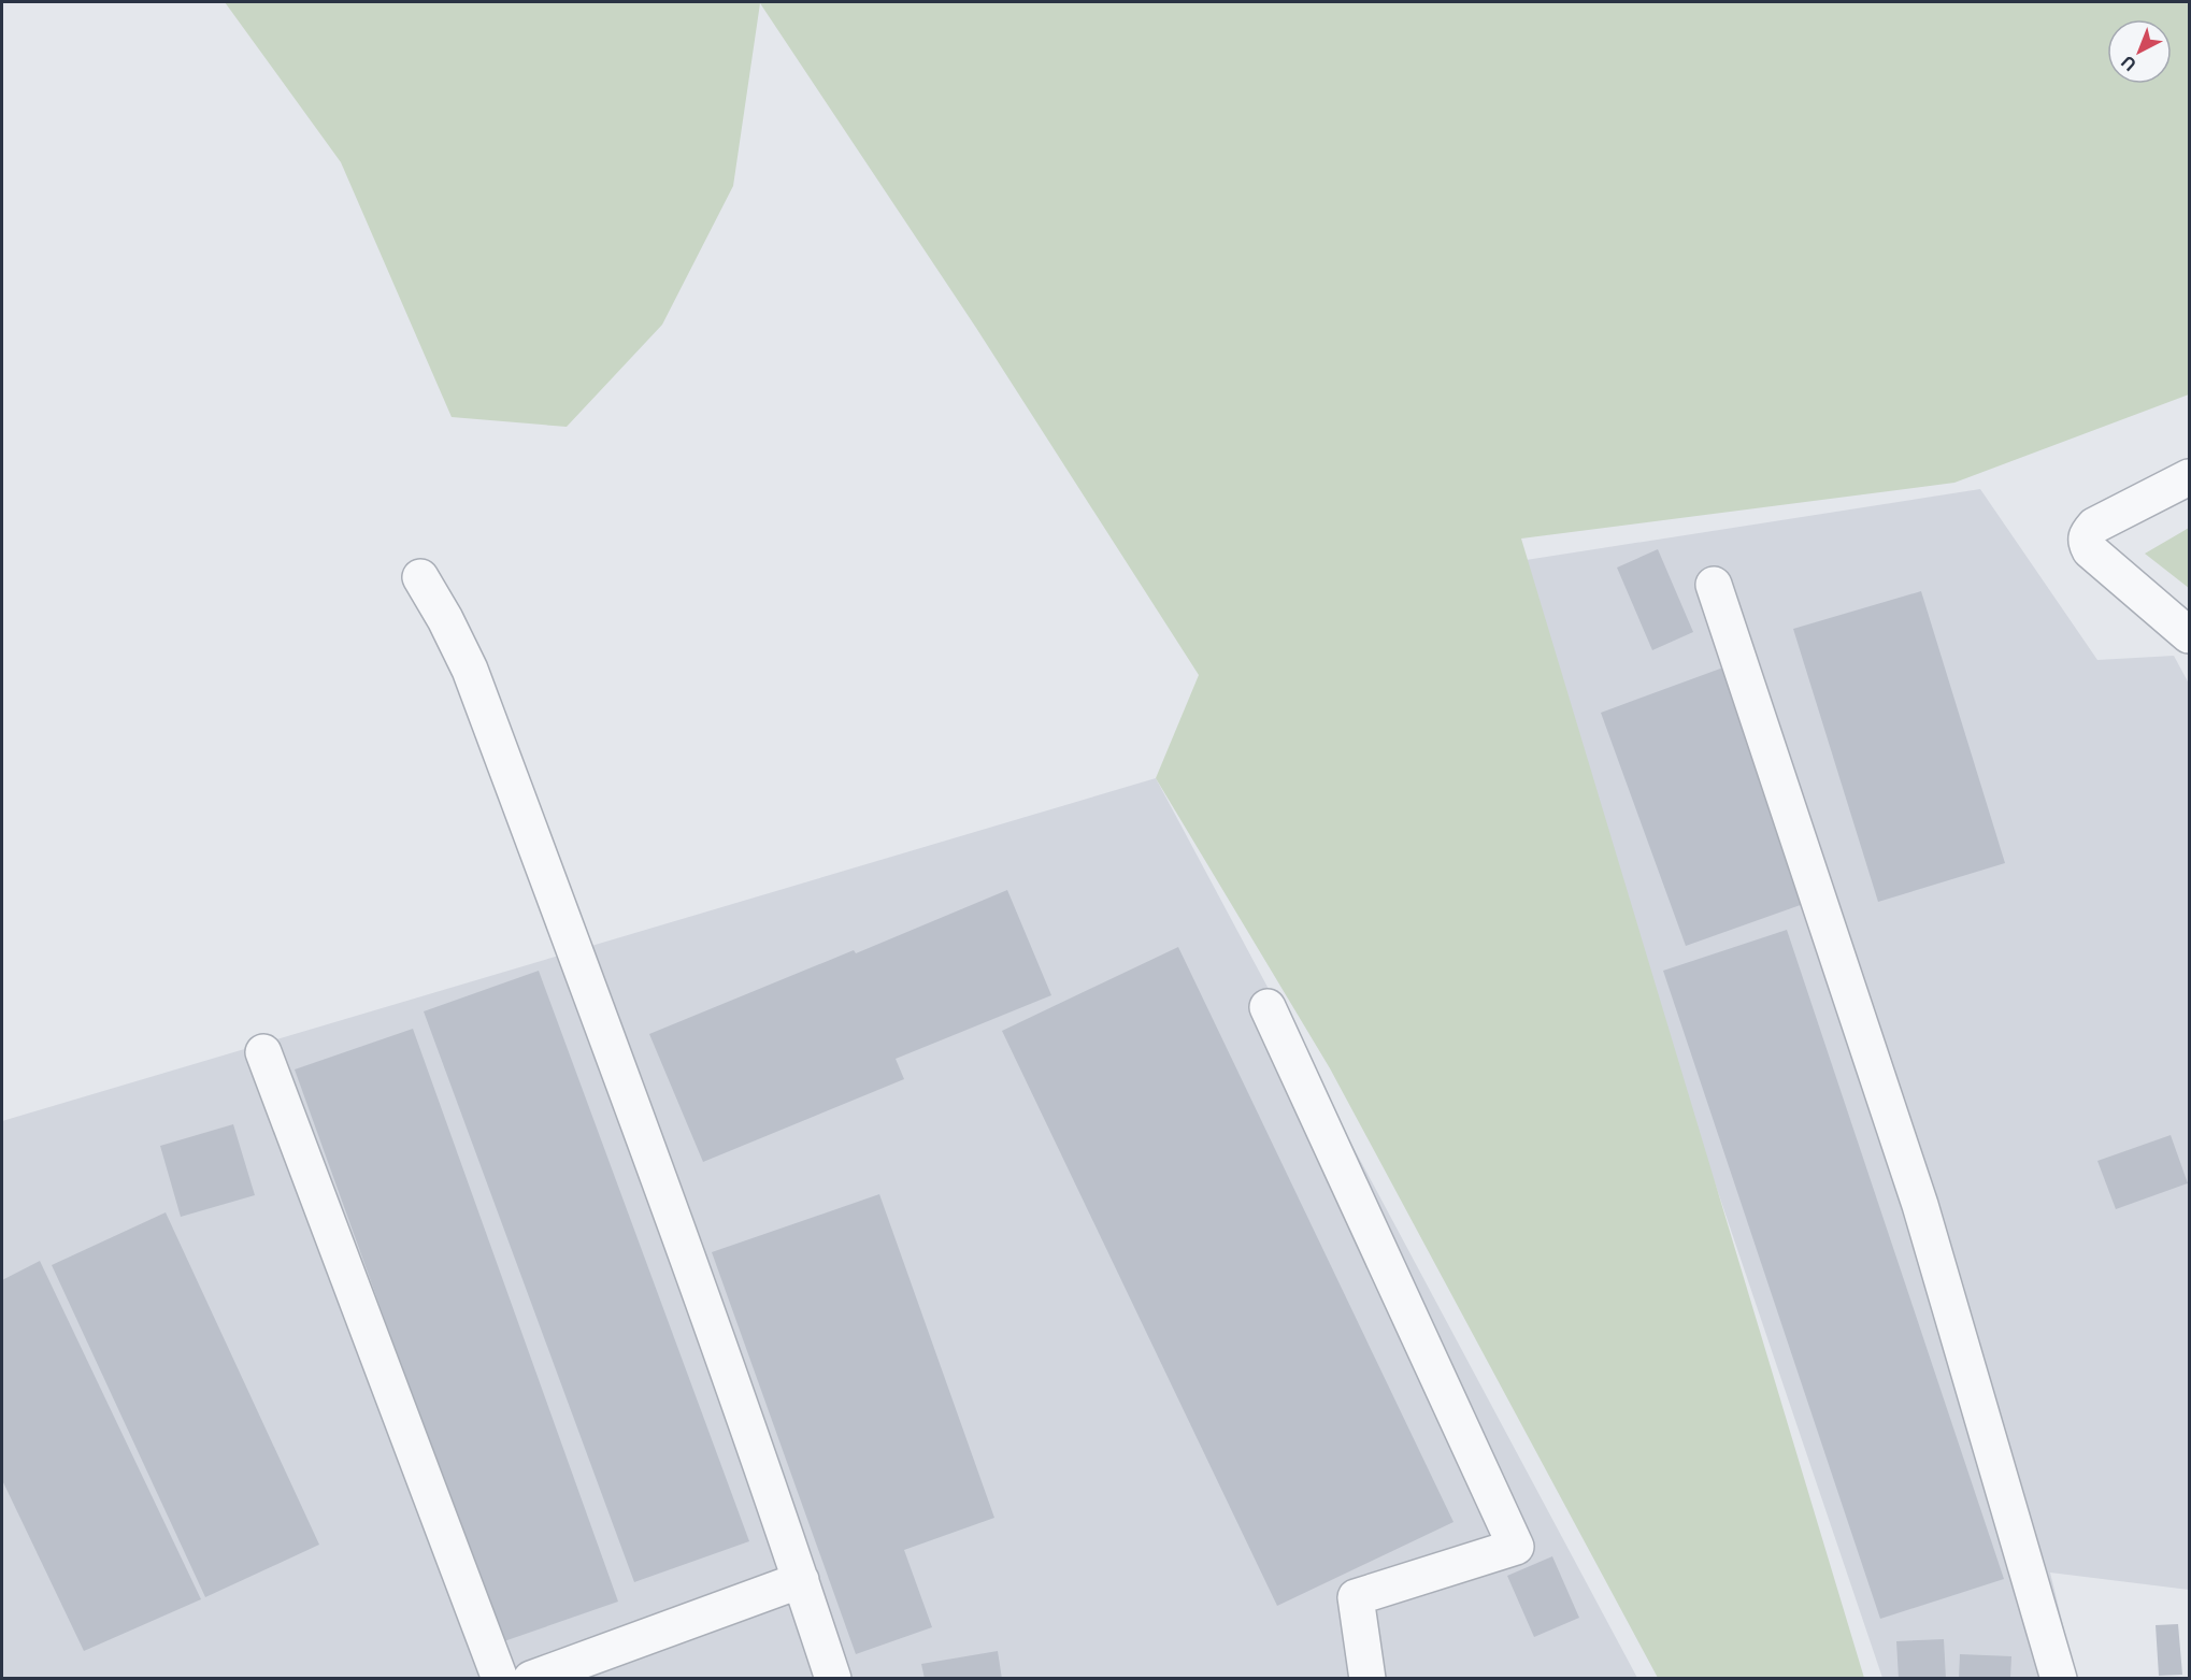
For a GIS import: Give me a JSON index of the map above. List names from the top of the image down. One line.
{"north":"bottom left"}
